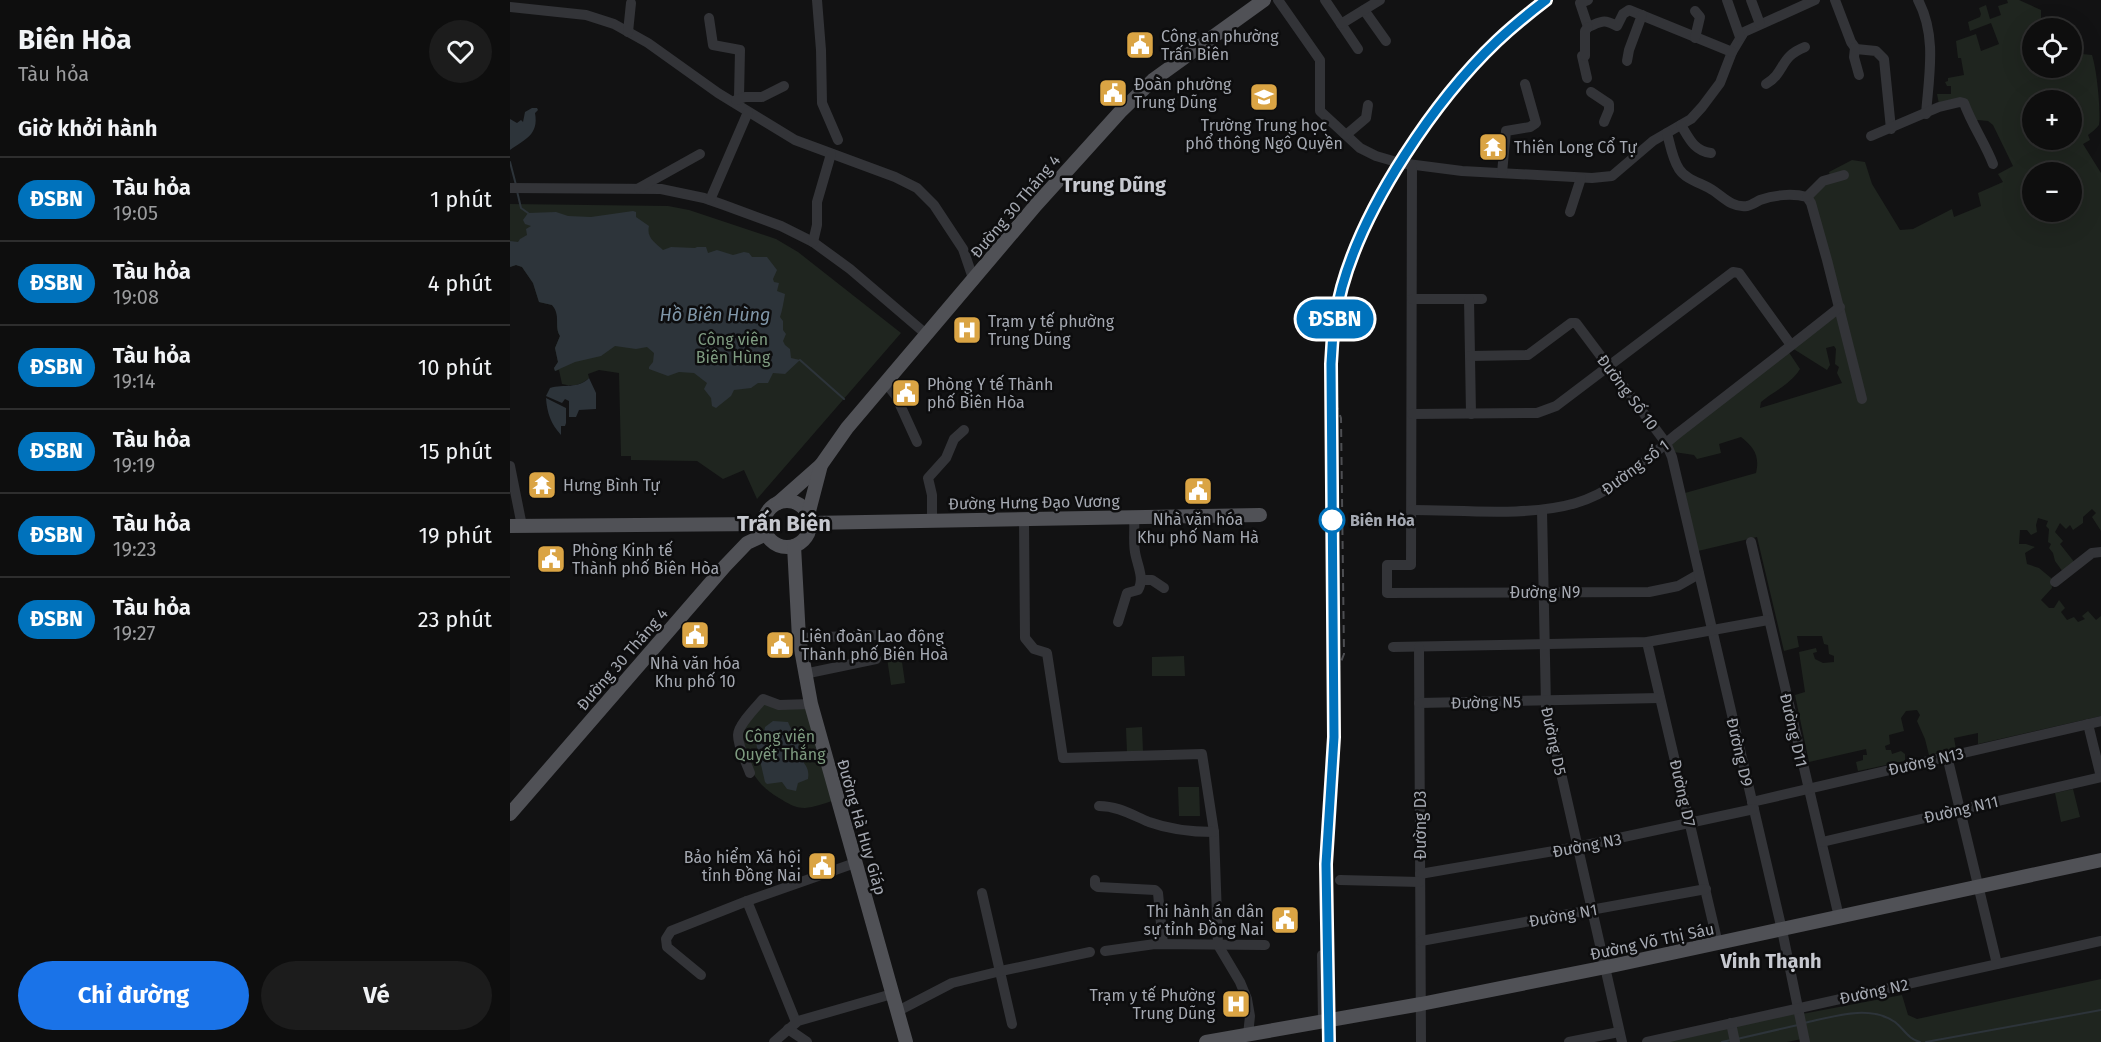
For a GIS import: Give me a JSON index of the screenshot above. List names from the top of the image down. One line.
{"streets":{"main road":["Đường 30 Tháng 4","Đường Hưng Đạo Vương","Đường Hà Huy Giáp","Đường Võ Thị Sáu"],"street":["Đường Số 10","Đường số 1","Đường N9","Đường N5","Đường D11","Đường D5","Đường D9","Đường N13","Đường D7","Đường N11","Đường D3","Đường N3","Đường N1","Đường N2"]},"crossings":[["Đường 30 Tháng 4","Đường Hưng Đạo Vương"],["Đường 30 Tháng 4","Đường Hà Huy Giáp"],["Đường Số 10","Đường số 1"],["Đường Số 10","Đường N9"],["Đường Số 10","Đường D9"],["Đường số 1","Đường N9"],["Đường số 1","Đường D5"],["Đường Hưng Đạo Vương","Đường Hà Huy Giáp"],["Đường N9","Đường D5"],["Đường N9","Đường D9"],["Đường N5","Đường D5"],["Đường N5","Đường D7"],["Đường N5","Đường D3"],["Đường D11","Đường N13"],["Đường D11","Đường N11"],["Đường D11","Đường Võ Thị Sáu"],["Đường D5","Đường N3"],["Đường D5","Đường N1"],["Đường D5","Đường Võ Thị Sáu"],["Đường D9","Đường N13"],["Đường D9","Đường N3"],["Đường D9","Đường Võ Thị Sáu"],["Đường D9","Đường N2"],["Đường N13","Đường N3"],["Đường D7","Đường N3"],["Đường D7","Đường N1"],["Đường D7","Đường Võ Thị Sáu"],["Đường D3","Đường N3"],["Đường D3","Đường N1"],["Đường D3","Đường Võ Thị Sáu"]],"districts":["Trung Dũng","Trấn Biên","Vinh Thạnh"],"water":["Hồ Biên Hùng"],"parks":["Công viên Biên Hùng","Công viên Quyết Thắng"],"places":{"public building":["Công an phường Trấn Biên","Đoàn phường Trung Dũng","Phòng Y tế Thành phố Biên Hòa","Nhà văn hóa Khu phố Nam Hà","Phòng Kinh tế Thành phố Biên Hòa","Nhà văn hóa Khu phố 10","Liên đoàn Lao động Thành phố Biên Hoà","Bảo hiểm Xã hội tỉnh Đồng Nai","Thi hành án dân sự tỉnh Đồng Nai"],"school or university":["Trường Trung học phổ thông Ngô Quyền"],"temple":["Thiên Long Cổ Tự","Hưng Bình Tự"],"hospital":["Trạm y tế phường Trung Dũng","Trạm y tế Phường Trung Dũng"],"other":["Biên Hòa"]},"page":{"heading":[["Biên Hòa","Tàu hỏa"],"Giờ khởi hành"],"on_map":"ĐSBN","map_buttons":["+","−"],"list":[{"mark":"ĐSBN","name":"Tàu hỏa","note":"19:05","value":"1 phút"},{"mark":"ĐSBN","name":"Tàu hỏa","note":"19:08","value":"4 phút"},{"mark":"ĐSBN","name":"Tàu hỏa","note":"19:14","value":"10 phút"},{"mark":"ĐSBN","name":"Tàu hỏa","note":"19:19","value":"15 phút"},{"mark":"ĐSBN","name":"Tàu hỏa","note":"19:23","value":"19 phút"},{"mark":"ĐSBN","name":"Tàu hỏa","note":"19:27","value":"23 phút"}],"buttons":["Chỉ đường","Vé"]}}
